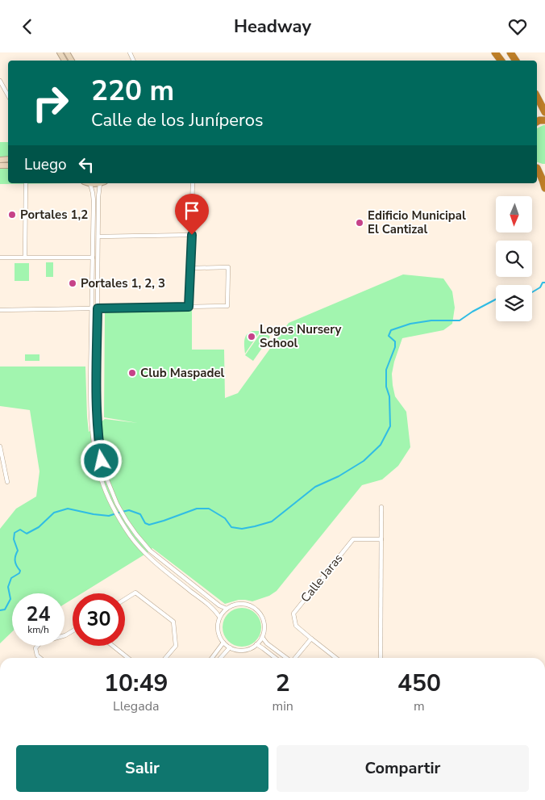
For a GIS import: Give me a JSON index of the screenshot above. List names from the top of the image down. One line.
{"streets":{"street":["Calle Jaras"]},"places":["Portales 1,2","Edificio Municipal El Cantizal","Portales 1, 2, 3","Logos Nursery School","Club Maspadel"],"north":"bottom","page":{"header":"Headway","turn":["220 m","Calle de los Juníperos"],"then":"Luego","speed":"24 km/h","limit":"30","eta":["10:49","Llegada","2","min","450","m"],"buttons":["Salir","Compartir"]}}
